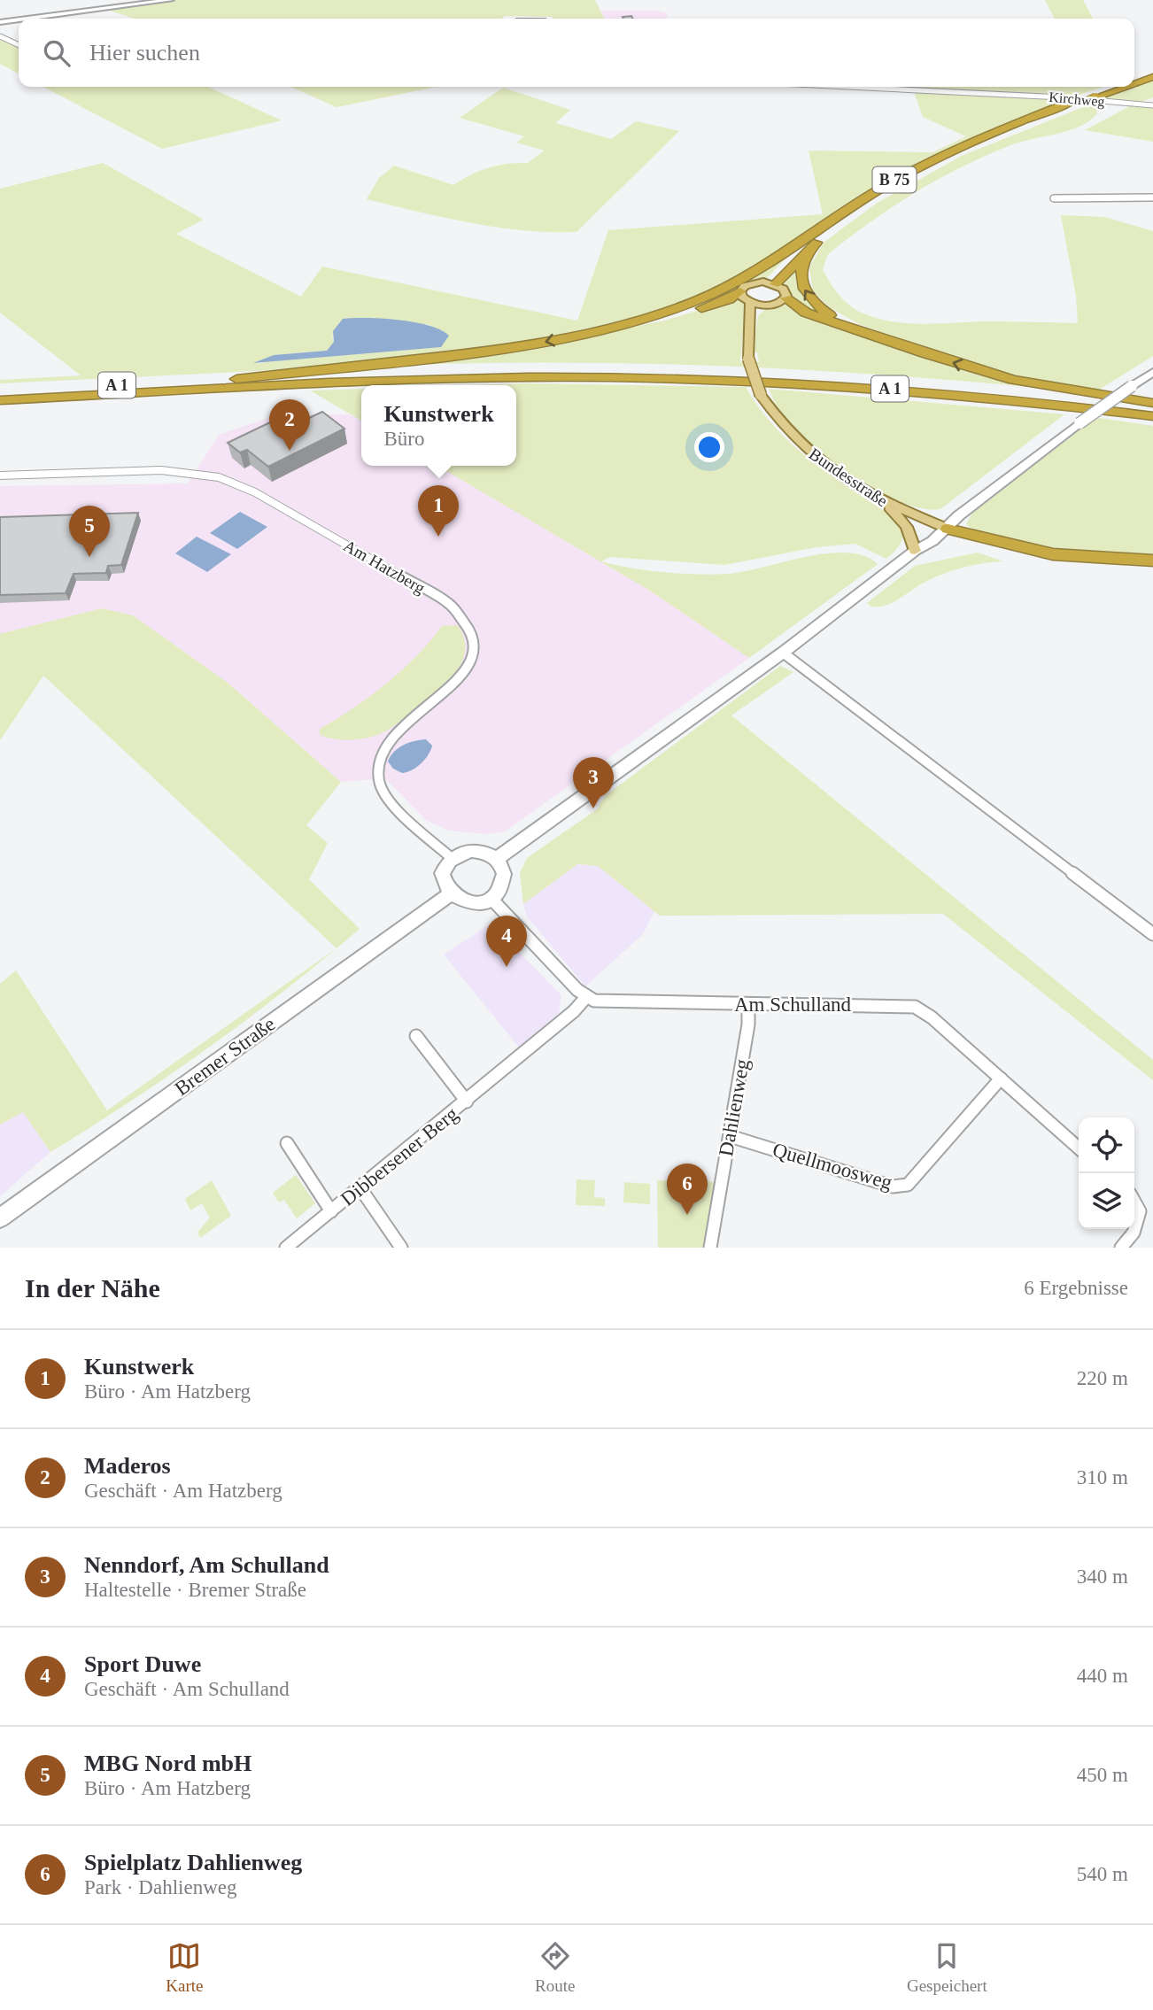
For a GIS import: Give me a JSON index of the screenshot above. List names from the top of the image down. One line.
{"streets":{"highway":["B 75","A 1"],"main road":["Bundesstraße","Bremer Straße"],"street":["Kirchweg","Am Hatzberg","Am Schulland","Dahlienweg","Dibbersener Berg","Quellmoosweg"]},"crossings":[["Am Hatzberg","Bremer Straße"],["Am Schulland","Dahlienweg"],["Am Schulland","Dibbersener Berg"],["Am Schulland","Quellmoosweg"],["Dahlienweg","Quellmoosweg"]],"page":{"search":"Hier suchen","popup":["Kunstwerk","Büro"],"pins":["2","1","5","3","4","6"],"heading":["In der Nähe","6 Ergebnisse"],"list":[{"mark":"1","name":"Kunstwerk","note":"Büro · Am Hatzberg","value":"220 m"},{"mark":"2","name":"Maderos","note":"Geschäft · Am Hatzberg","value":"310 m"},{"mark":"3","name":"Nenndorf, Am Schulland","note":"Haltestelle · Bremer Straße","value":"340 m"},{"mark":"4","name":"Sport Duwe","note":"Geschäft · Am Schulland","value":"440 m"},{"mark":"5","name":"MBG Nord mbH","note":"Büro · Am Hatzberg","value":"450 m"},{"mark":"6","name":"Spielplatz Dahlienweg","note":"Park · Dahlienweg","value":"540 m"}],"nav":["Karte","Route","Gespeichert"]}}
